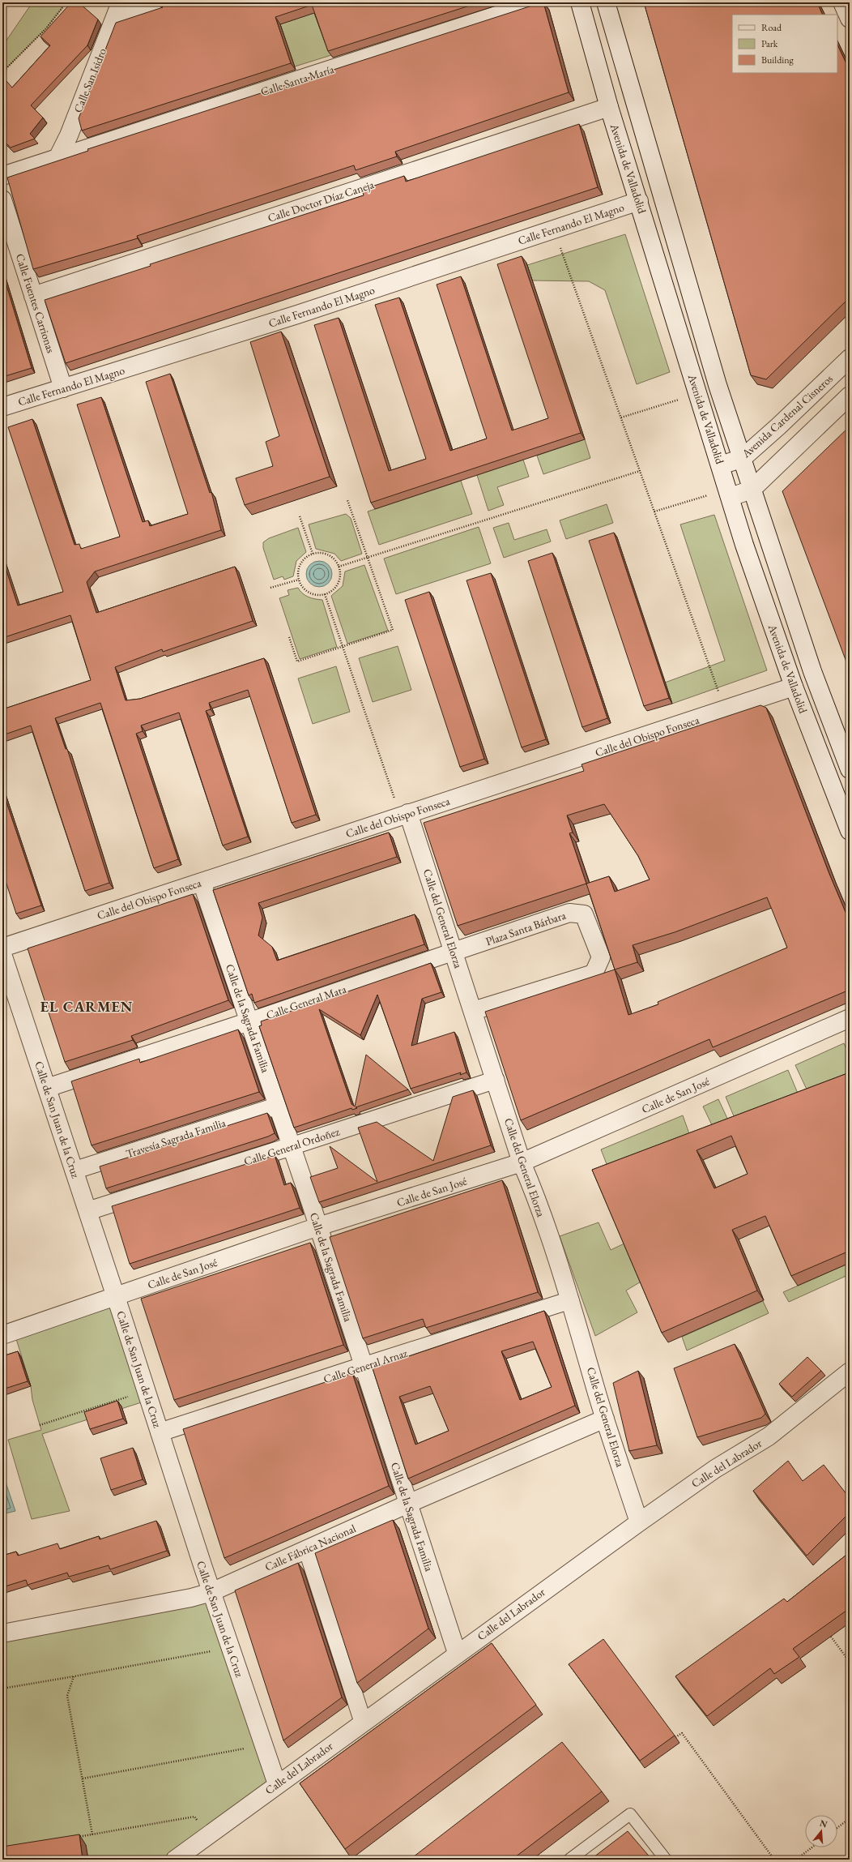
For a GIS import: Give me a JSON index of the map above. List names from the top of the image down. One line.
{"streets":{"street":["Calle San Isidro","Calle Santa María","Avenida de Valladolid","Calle Doctor Díaz Caneja","Calle Fernando El Magno","Calle Fuentes Carrionas","Avenida Cardenal Cisneros","Calle del Obispo Fonseca","Calle del General Elorza","Plaza Santa Bárbara","Calle General Mata","Calle de la Sagrada Familia","Calle de San José","Calle de San Juan de la Cruz","Travesía Sagrada Familia","Calle General Ordoñez","Calle General Arnaz","Calle del Labrador","Calle Fábrica Nacional"]},"crossings":[["Calle San Isidro","Calle Santa María"],["Avenida de Valladolid","Calle Doctor Díaz Caneja"],["Avenida de Valladolid","Calle Fernando El Magno"],["Avenida de Valladolid","Avenida Cardenal Cisneros"],["Avenida de Valladolid","Calle del Obispo Fonseca"],["Calle Doctor Díaz Caneja","Calle Fuentes Carrionas"],["Calle Fernando El Magno","Calle Fuentes Carrionas"],["Calle del Obispo Fonseca","Calle del General Elorza"],["Calle del Obispo Fonseca","Calle de la Sagrada Familia"],["Calle del General Elorza","Plaza Santa Bárbara"],["Calle del General Elorza","Calle General Mata"],["Calle del General Elorza","Calle de San José"],["Calle del General Elorza","Calle General Ordoñez"],["Calle del General Elorza","Calle General Arnaz"],["Calle del General Elorza","Calle del Labrador"],["Calle del General Elorza","Calle Fábrica Nacional"],["Plaza Santa Bárbara","Calle General Mata"],["Calle General Mata","Calle de la Sagrada Familia"],["Calle General Mata","Calle de San Juan de la Cruz"],["Calle de la Sagrada Familia","Calle de San José"],["Calle de la Sagrada Familia","Travesía Sagrada Familia"],["Calle de la Sagrada Familia","Calle General Ordoñez"],["Calle de la Sagrada Familia","Calle General Arnaz"],["Calle de la Sagrada Familia","Calle del Labrador"],["Calle de la Sagrada Familia","Calle Fábrica Nacional"],["Calle de San José","Calle de San Juan de la Cruz"],["Calle de San Juan de la Cruz","Travesía Sagrada Familia"],["Calle de San Juan de la Cruz","Calle General Ordoñez"],["Calle de San Juan de la Cruz","Calle General Arnaz"],["Calle de San Juan de la Cruz","Calle del Labrador"],["Calle de San Juan de la Cruz","Calle Fábrica Nacional"]],"districts":["EL CARMEN"],"legend":["Road","Park","Building"],"north":"top"}
